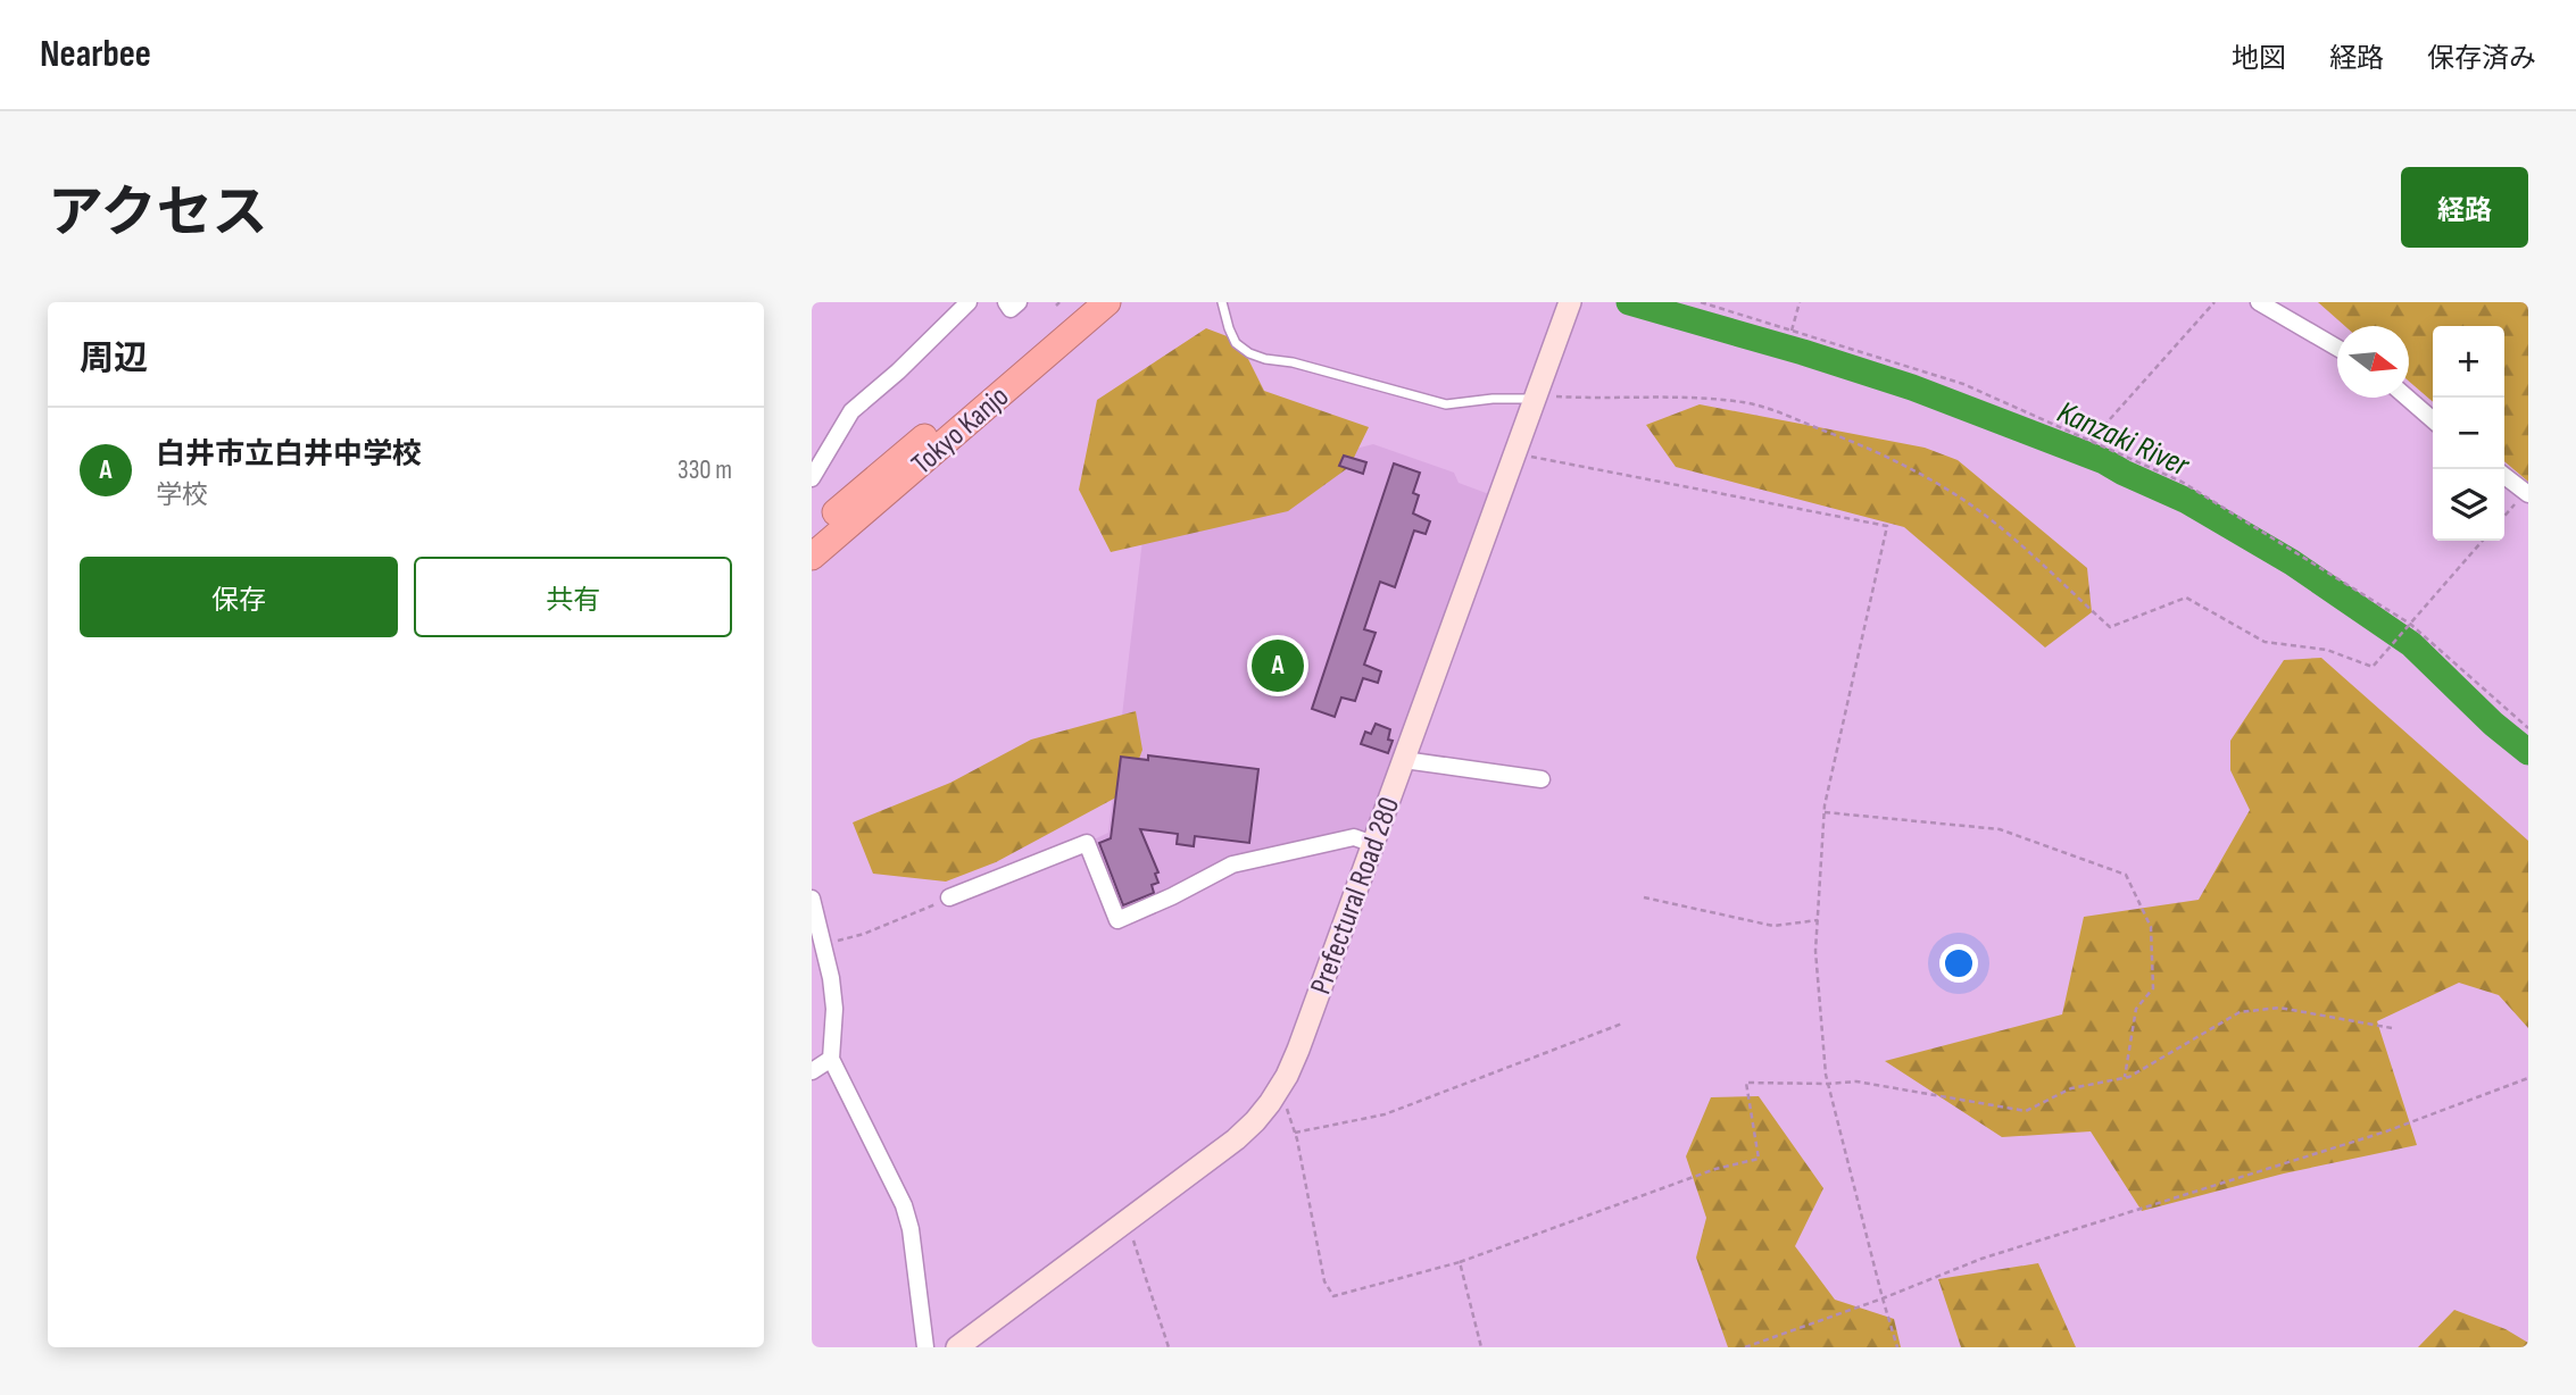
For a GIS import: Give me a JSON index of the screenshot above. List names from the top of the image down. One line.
{"streets":{"highway":["Tokyo Kanjo"],"main road":["Prefectural Road 280"]},"water":["Kanzaki River"],"north":"right","page":{"header":"Nearbee","nav":["地図","経路","保存済み"],"title":"アクセス","buttons":["経路",["保存","共有"]],"heading":"周辺","map_buttons":["+","−"],"list":[{"mark":"A","name":"白井市立白井中学校","note":"学校","value":"330 m"}],"pins":"A"}}
